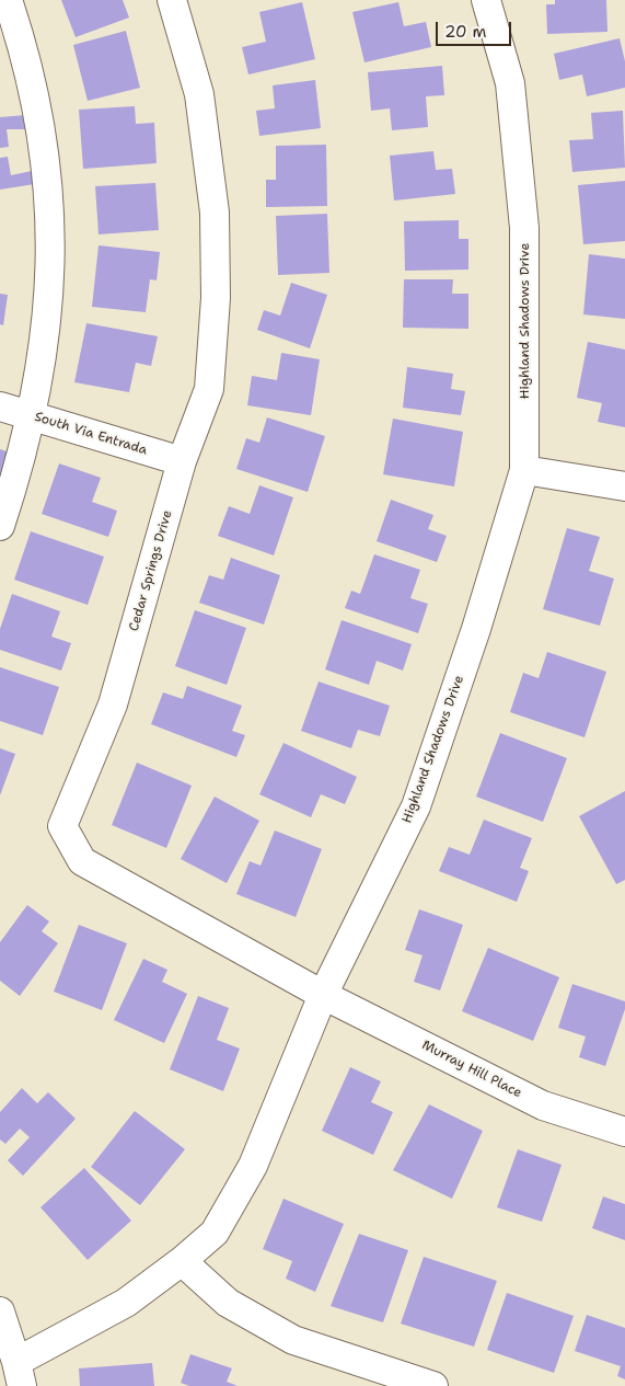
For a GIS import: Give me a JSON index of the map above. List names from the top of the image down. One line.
{"streets":{"street":["Highland Shadows Drive","South Via Entrada","Cedar Springs Drive","Murray Hill Place"]},"crossings":[["Highland Shadows Drive","Cedar Springs Drive"],["Highland Shadows Drive","Murray Hill Place"],["South Via Entrada","Cedar Springs Drive"],["Cedar Springs Drive","Murray Hill Place"]],"scale_bar":"20 m"}
